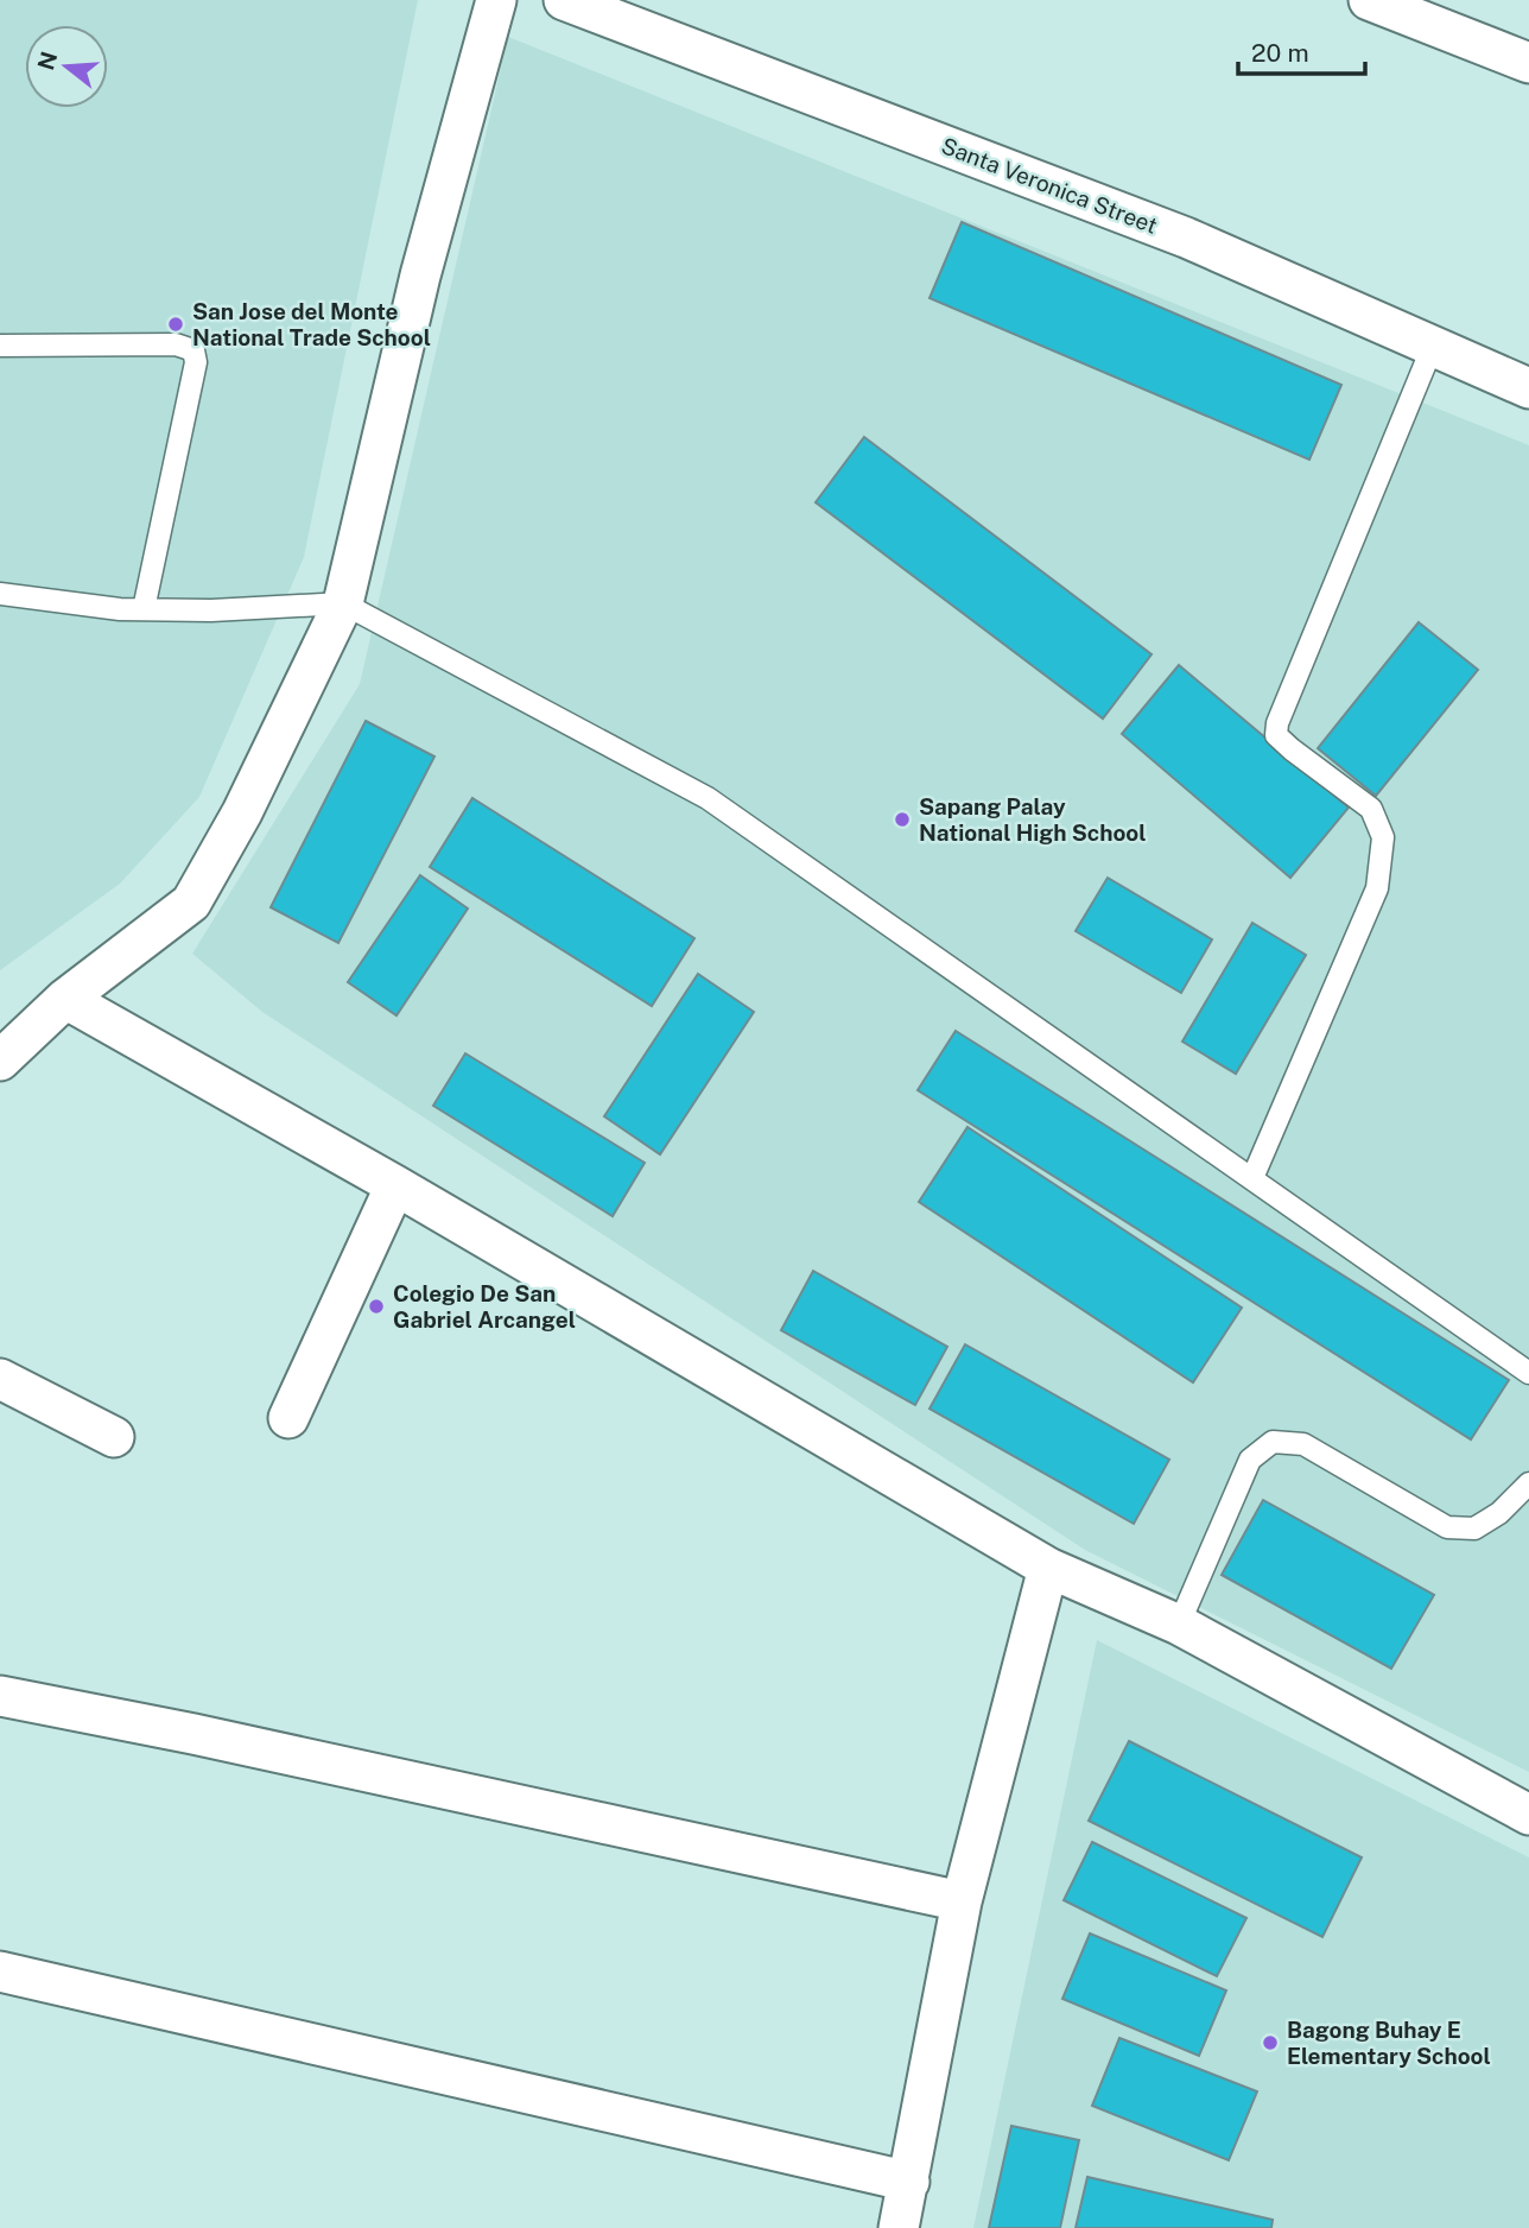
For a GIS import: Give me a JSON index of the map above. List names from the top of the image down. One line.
{"streets":{"street":["Santa Veronica Street"]},"places":["San Jose del Monte National Trade School","Sapang Palay National High School","Colegio De San Gabriel Arcangel","Bagong Buhay E Elementary School"],"scale_bar":"20 m","north":"left"}
